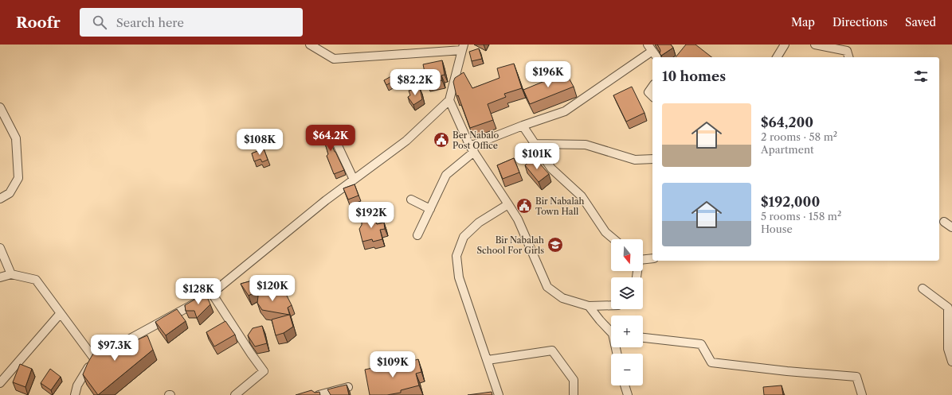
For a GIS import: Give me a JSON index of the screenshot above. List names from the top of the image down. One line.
{"places":{"public building":["Ber Nabalo Post Office","Bir Nabalah Town Hall"],"school or university":["Bir Nabalah School For Girls"]},"north":"bottom","page":{"header":"Roofr","search":"Search here","nav":["Map","Directions","Saved"],"heading":"10 homes","price":["$196K","$82.2K","$64.2K","$108K","$101K","$192K","$120K","$128K","$97.3K","$109K"],"list":[{"name":"$64,200","note":"2 rooms · 58 m² · Apartment"},{"name":"$192,000","note":"5 rooms · 158 m² · House"}],"map_buttons":["+","−"]}}
